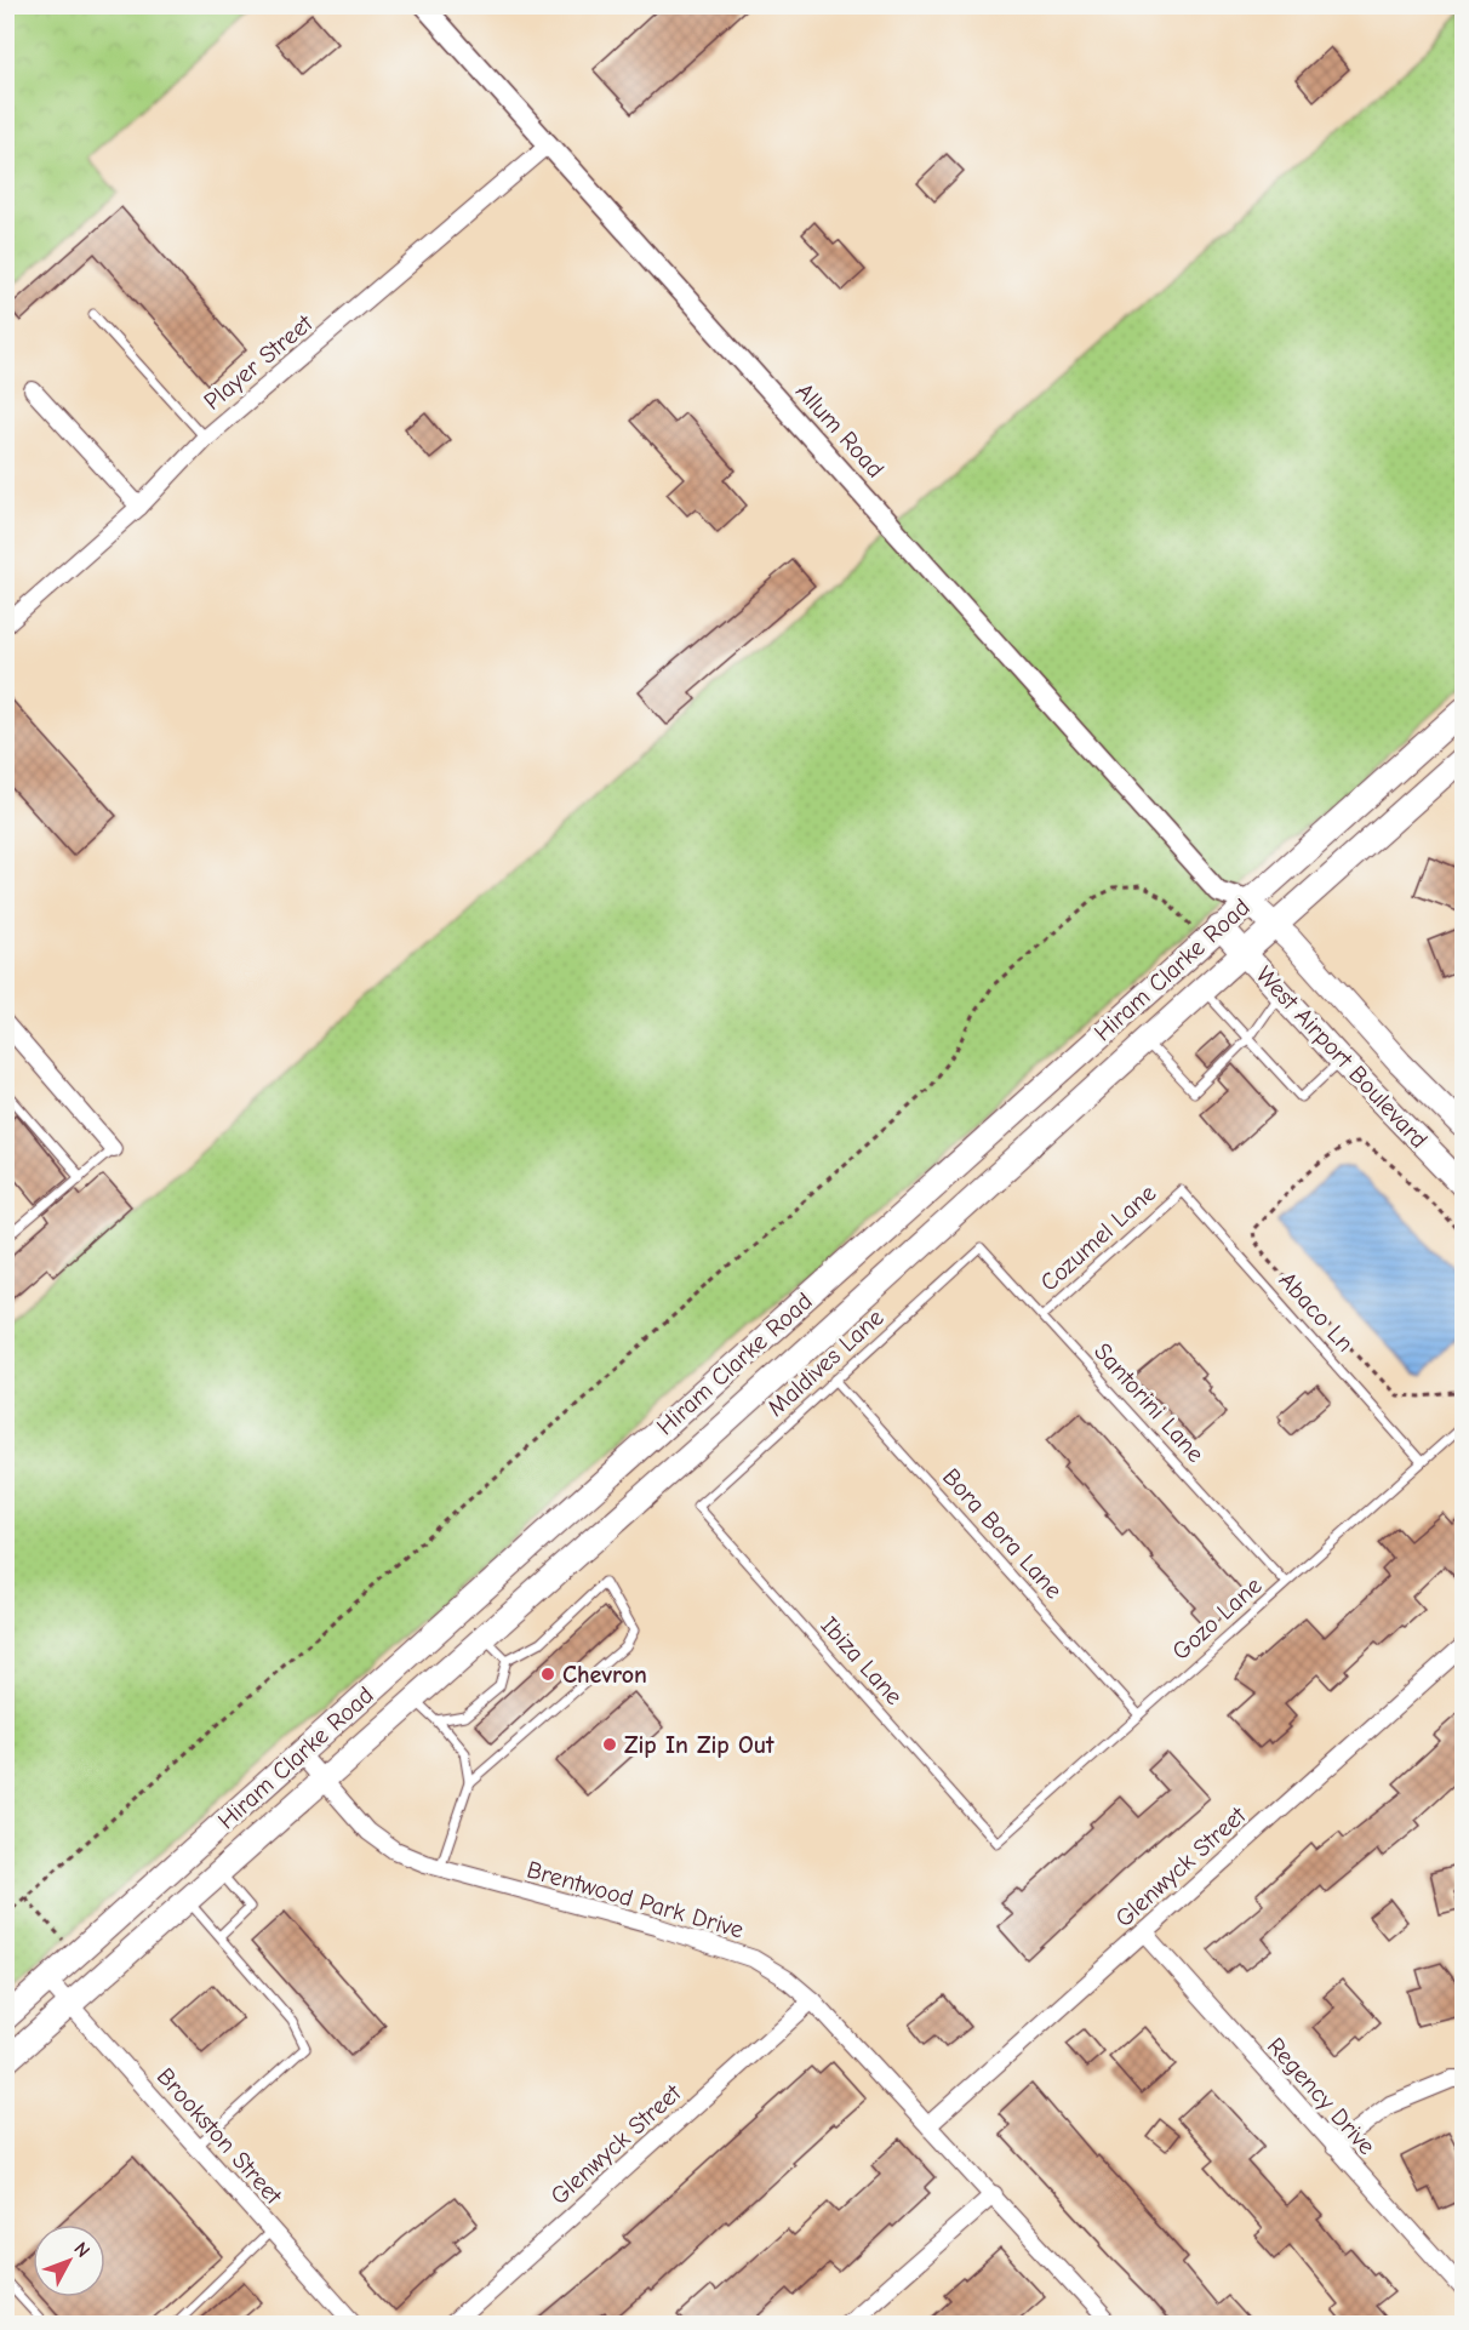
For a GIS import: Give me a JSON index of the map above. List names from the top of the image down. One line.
{"streets":{"main road":["Hiram Clarke Road","West Airport Boulevard"],"street":["Player Street","Allum Road","Glenwyck Street","Brentwood Park Drive","Regency Drive","Brookston Street"],"lane":["Cozumel Lane","Abaco Ln","Maldives Lane","Santorini Lane","Bora Bora Lane","Gozo Lane","Ibiza Lane"]},"crossings":[["Player Street","Allum Road"],["Allum Road","Hiram Clarke Road"],["Allum Road","West Airport Boulevard"],["Hiram Clarke Road","West Airport Boulevard"],["Hiram Clarke Road","Brentwood Park Drive"],["Hiram Clarke Road","Brookston Street"],["Cozumel Lane","Abaco Ln"],["Cozumel Lane","Santorini Lane"],["Abaco Ln","Gozo Lane"],["Maldives Lane","Santorini Lane"],["Maldives Lane","Bora Bora Lane"],["Maldives Lane","Ibiza Lane"],["Santorini Lane","Gozo Lane"],["Bora Bora Lane","Gozo Lane"],["Gozo Lane","Ibiza Lane"],["Glenwyck Street","Brentwood Park Drive"],["Glenwyck Street","Regency Drive"]],"places":["Chevron","Zip In Zip Out"],"north":"top right"}
